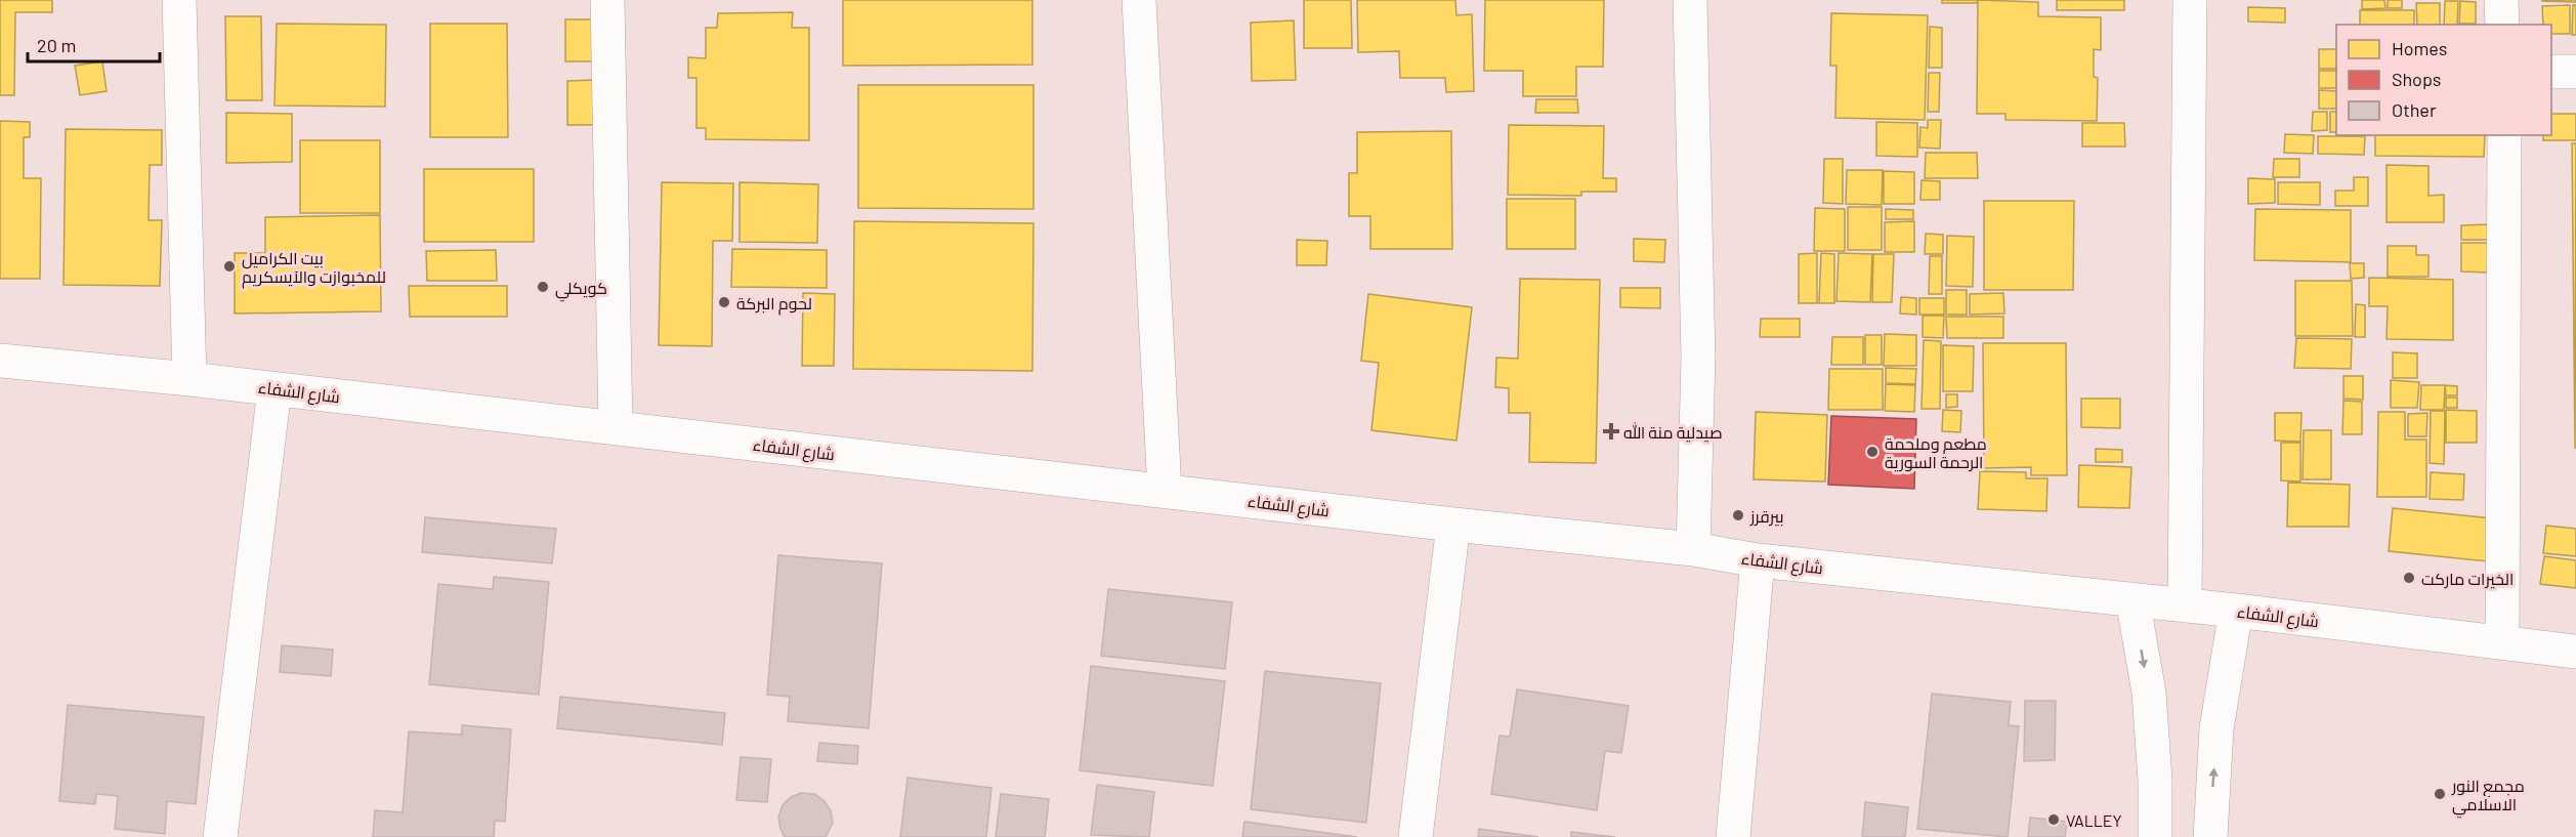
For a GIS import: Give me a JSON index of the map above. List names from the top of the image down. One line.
{"streets":{"street":["شارع الشفاء"]},"places":{"other":["بيت الكراميل للمخبوازت والآيسكريم","كويكلي","لحوم البركة","مطعم وملحمة الرحمة السورية","بيرقرز","الخيرات ماركت","مجمع النور الاسلامي","VALLEY"],"health":["صيدلية منة الله"]},"legend":["Homes","Shops","Other"],"scale_bar":"20 m"}
